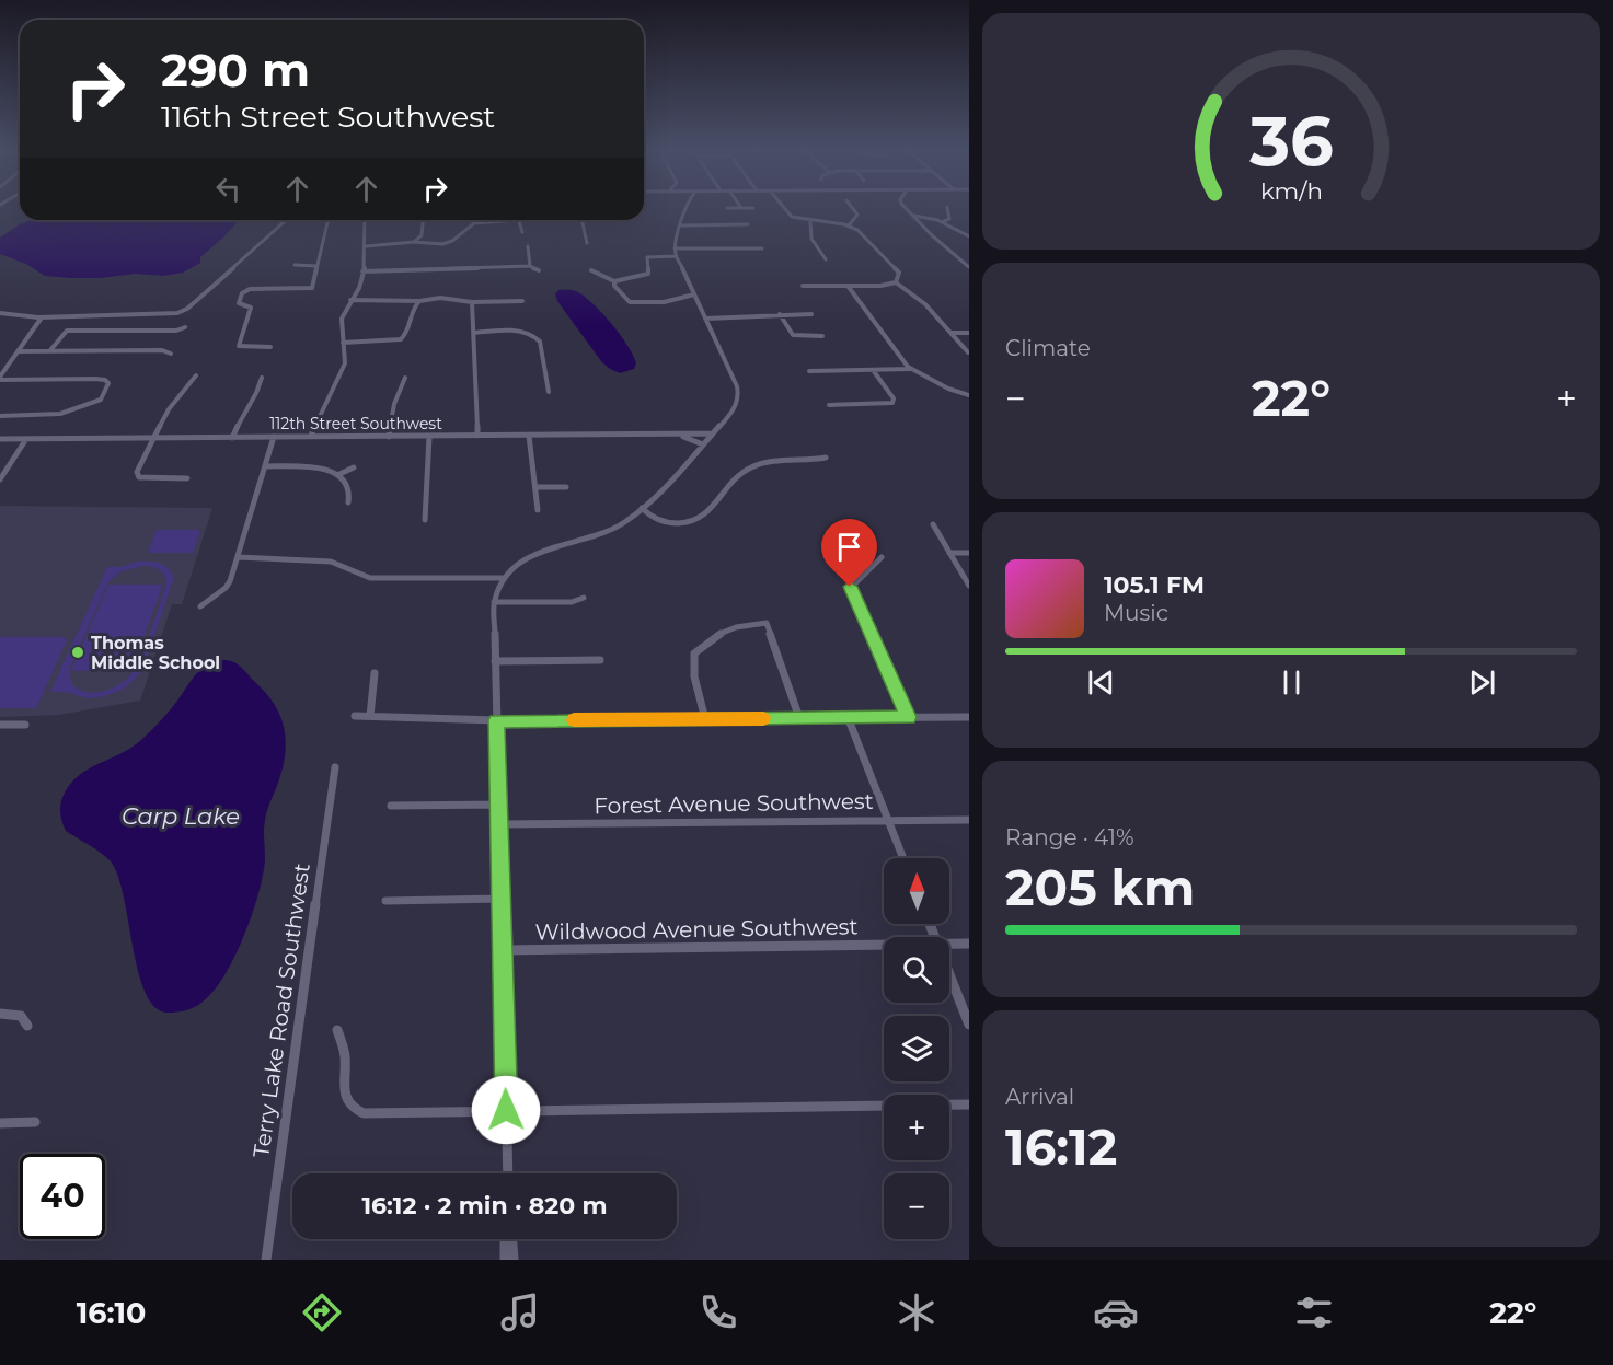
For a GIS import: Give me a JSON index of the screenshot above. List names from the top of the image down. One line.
{"streets":{"street":["112th Street Southwest","Forest Avenue Southwest","Wildwood Avenue Southwest","Terry Lake Road Southwest"]},"water":["Carp Lake"],"places":["Thomas Middle School"],"north":"top","page":{"turn":["290 m","116th Street Southwest"],"tile":["Climate",["Range · 41%","205 km"],["Arrival","16:12"]],"heat":["−","22°","+"],"song":["105.1 FM","Music"],"map_buttons":["+","−"],"limit":"40","trip":"16:12 · 2 min · 820 m","tabs":["16:10","22°"],"gauge":["36","km/h"]}}
